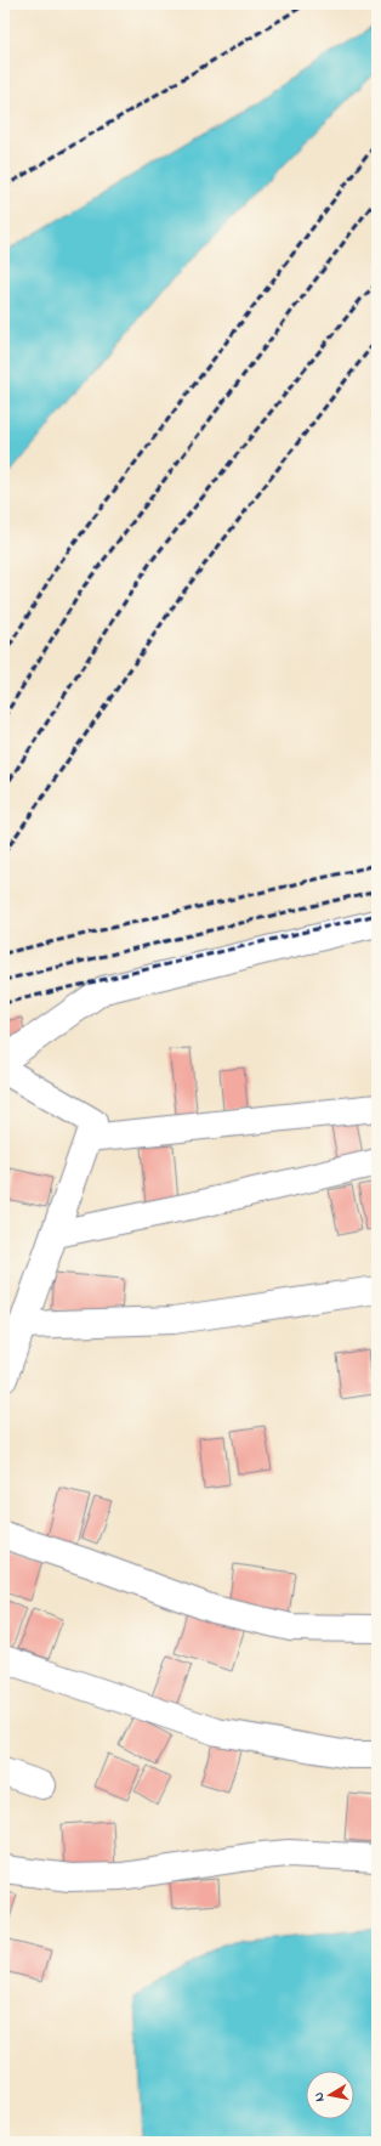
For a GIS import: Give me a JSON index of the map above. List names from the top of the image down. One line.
{"north":"left"}
